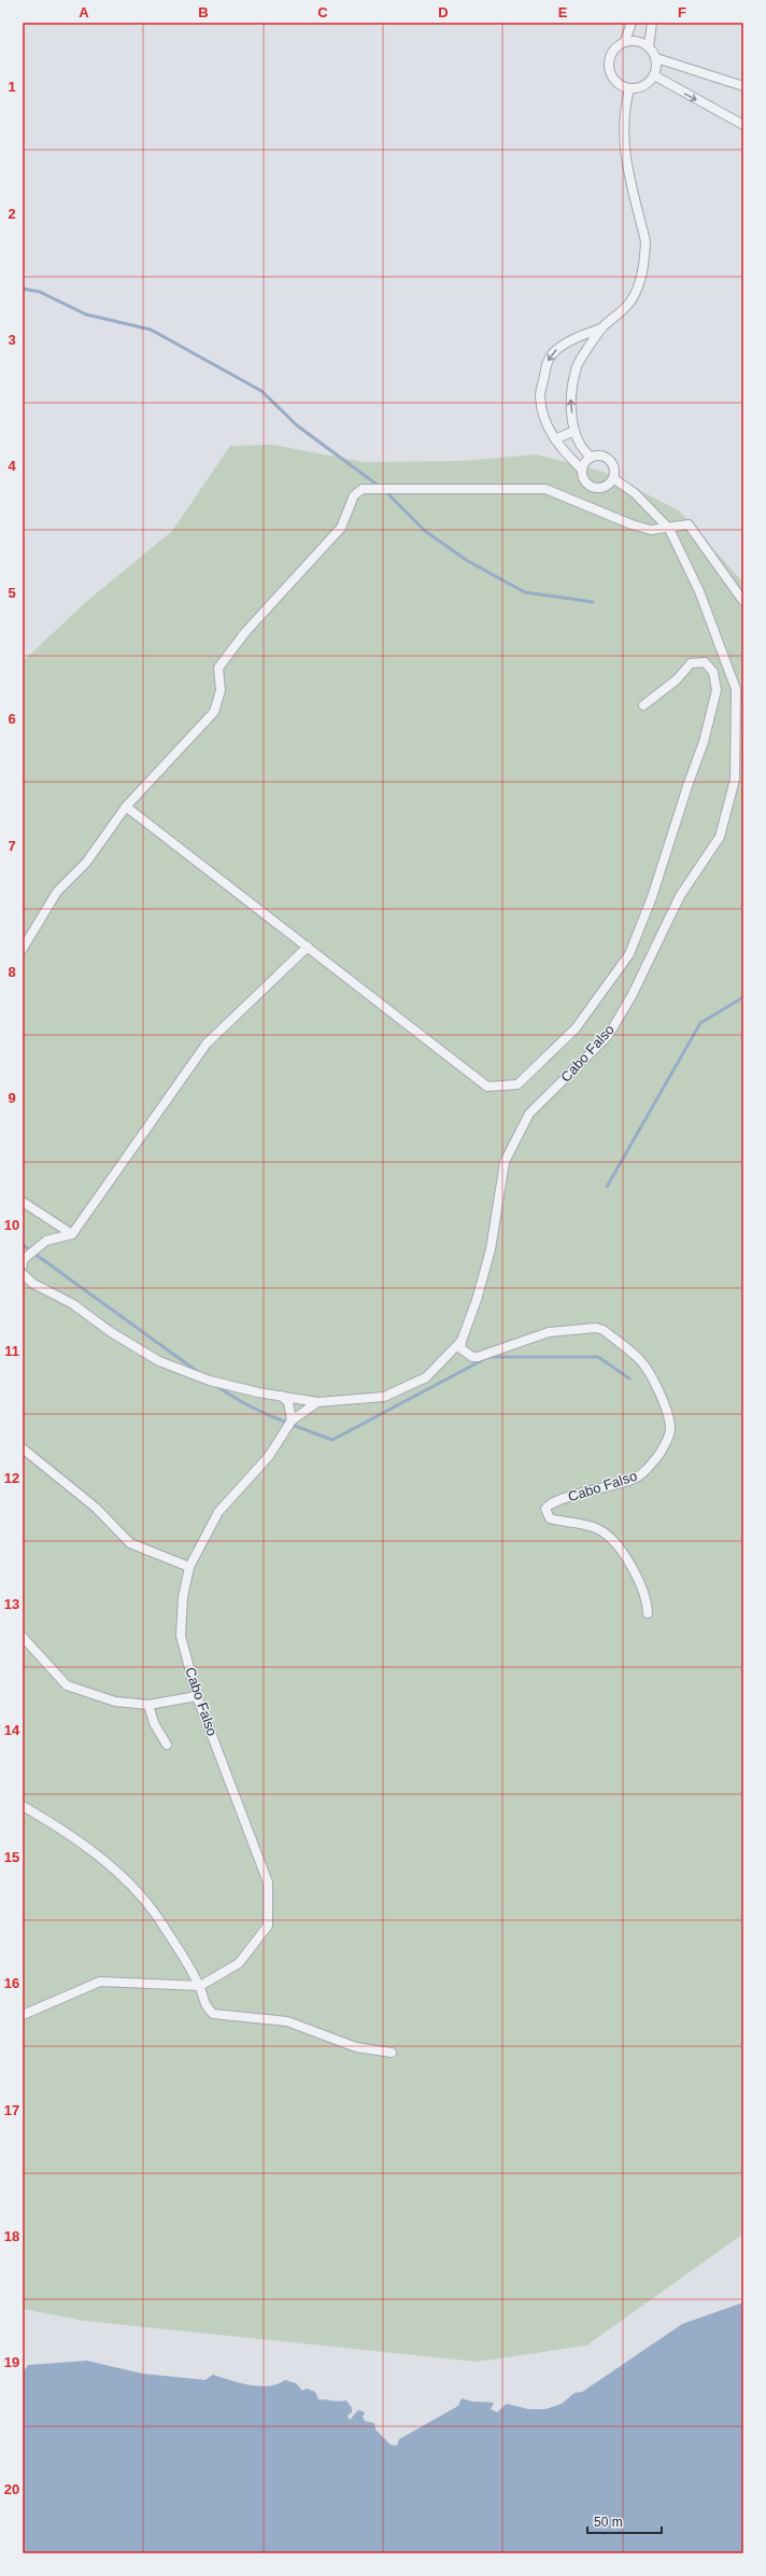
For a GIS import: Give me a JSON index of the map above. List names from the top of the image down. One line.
{"streets":{"street":["Cabo Falso"]},"scale_bar":"50 m","grid":{"columns":["A","B","C","D","E","F"],"rows":["1","2","3","4","5","6","7","8","9","10","11","12","13","14","15","16","17","18","19","20"]}}
